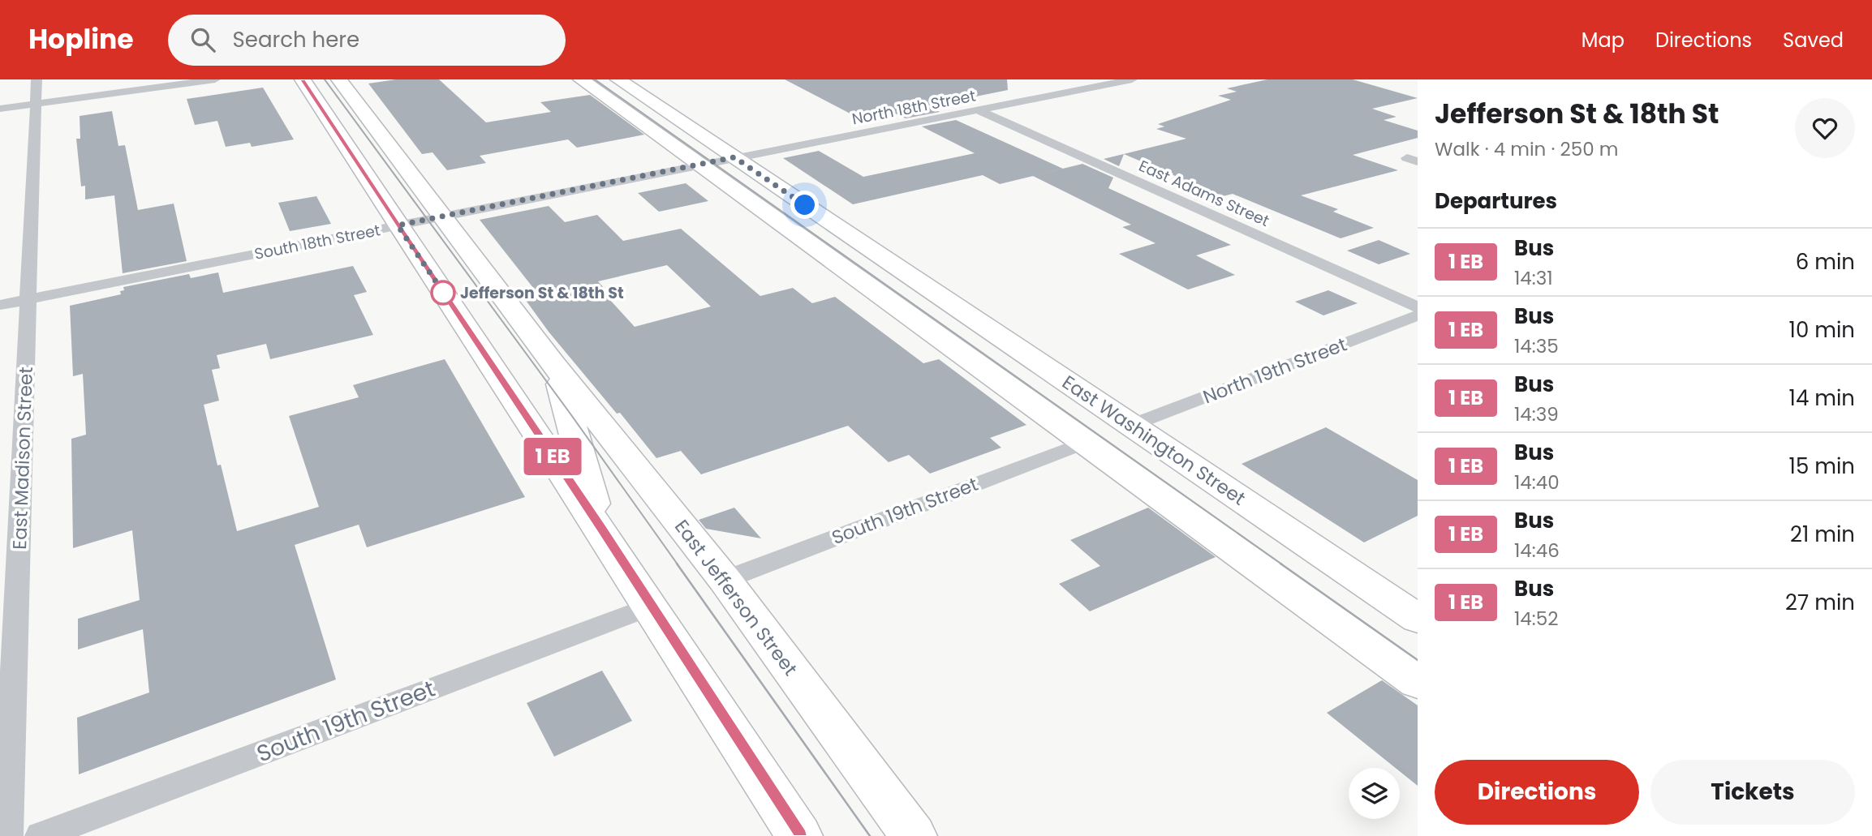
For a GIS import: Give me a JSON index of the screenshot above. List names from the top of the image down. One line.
{"streets":{"main road":["East Washington Street","East Jefferson Street"],"street":["North 18th Street","East Adams Street","South 18th Street","North 19th Street","East Madison Street","South 19th Street"]},"crossings":[["North 18th Street","East Adams Street"],["North 18th Street","South 18th Street"],["North 18th Street","East Washington Street"],["South 18th Street","East Washington Street"],["South 18th Street","East Madison Street"],["South 18th Street","East Jefferson Street"],["North 19th Street","East Washington Street"],["East Washington Street","South 19th Street"],["South 19th Street","East Jefferson Street"]],"places":["Jefferson St & 18th St"],"page":{"header":"Hopline","search":"Search here","nav":["Map","Directions","Saved"],"on_map":"1 EB","heading":[["Jefferson St & 18th St","Walk · 4 min · 250 m"],"Departures"],"list":[{"mark":"1 EB","name":"Bus","note":"14:31","value":"6 min"},{"mark":"1 EB","name":"Bus","note":"14:35","value":"10 min"},{"mark":"1 EB","name":"Bus","note":"14:39","value":"14 min"},{"mark":"1 EB","name":"Bus","note":"14:40","value":"15 min"},{"mark":"1 EB","name":"Bus","note":"14:46","value":"21 min"},{"mark":"1 EB","name":"Bus","note":"14:52","value":"27 min"}],"buttons":["Directions","Tickets"]}}
